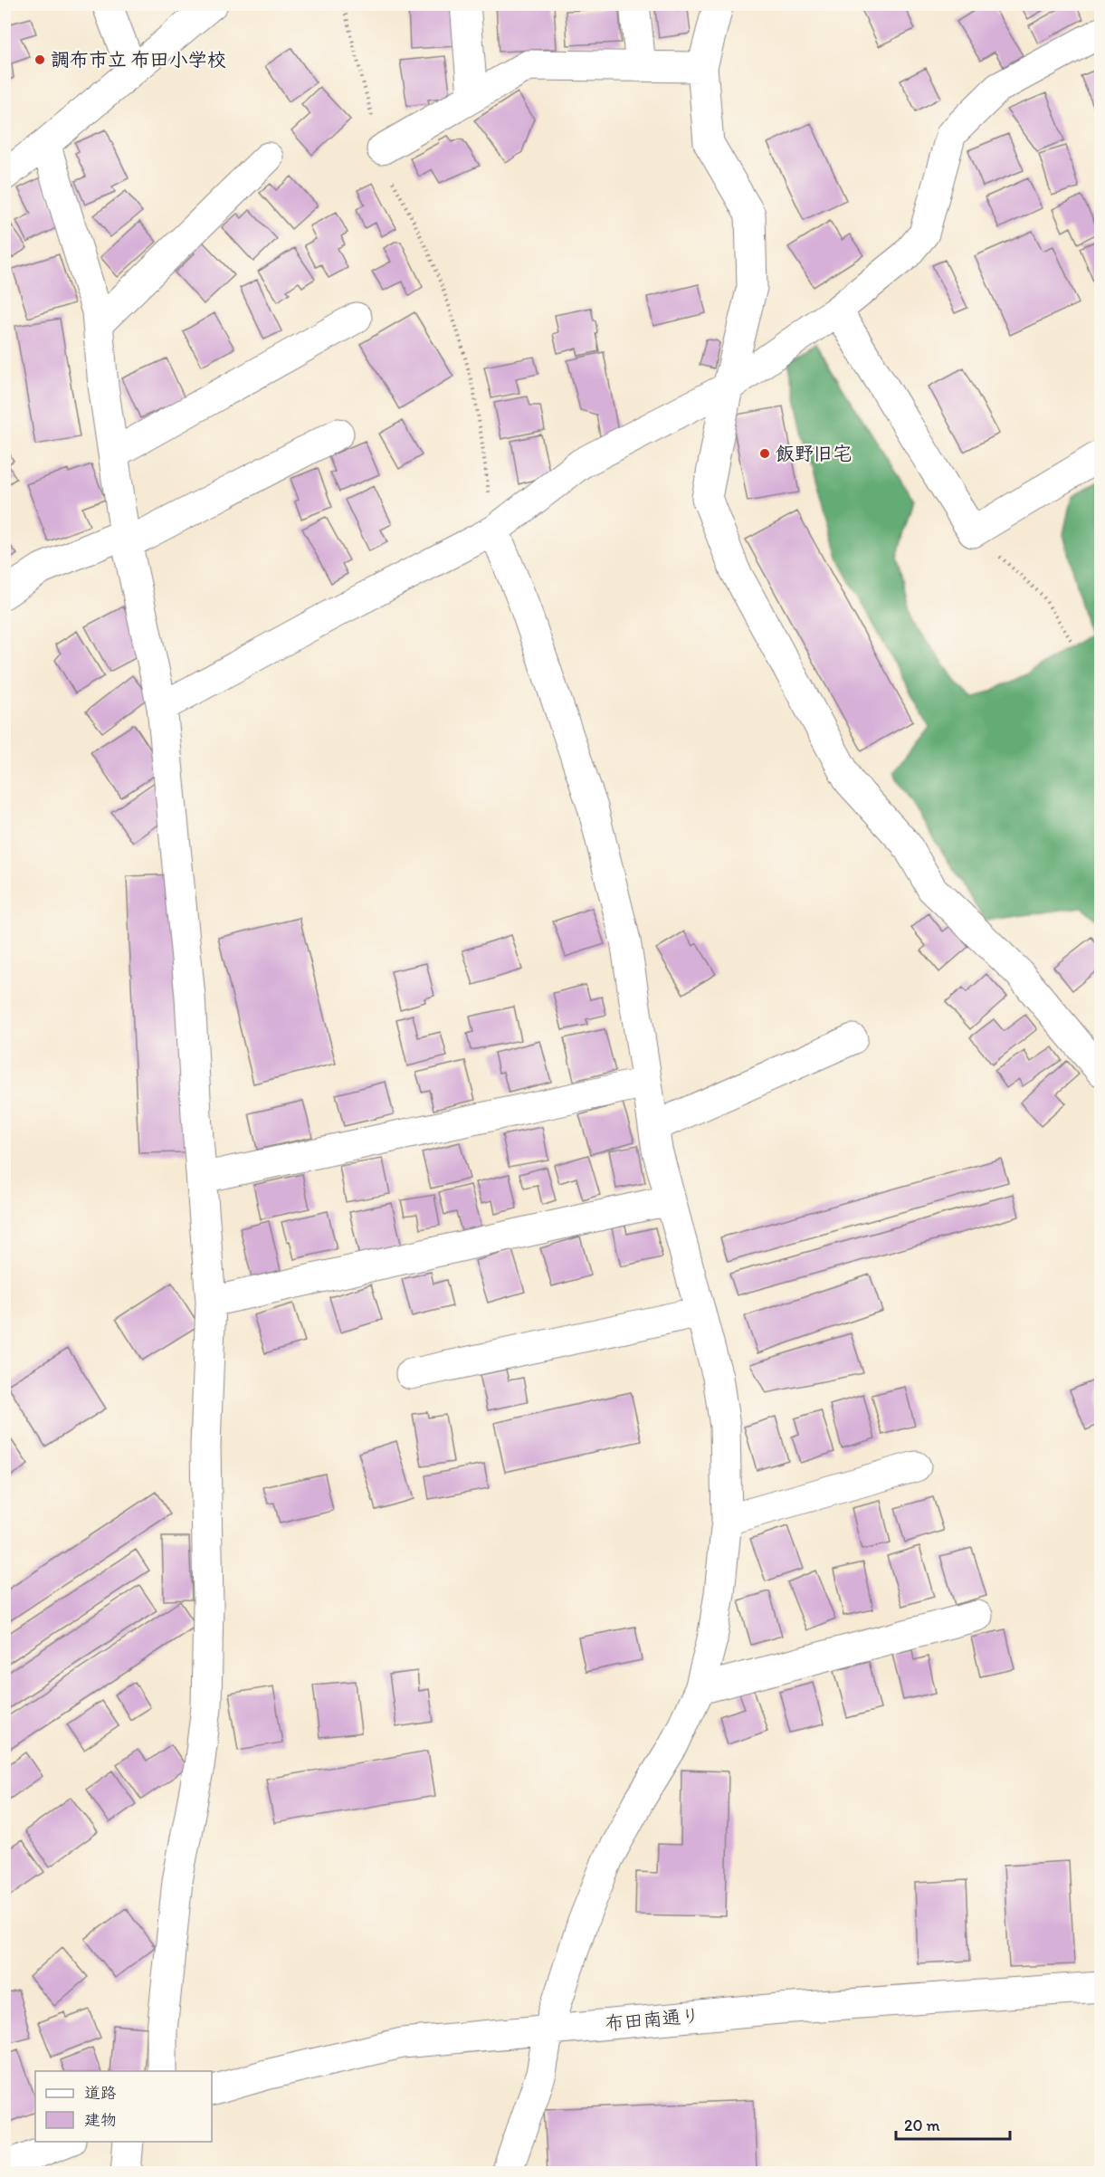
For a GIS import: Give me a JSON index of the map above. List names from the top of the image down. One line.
{"streets":{"street":["布田南通り"]},"places":["調布市立 布田小学校","飯野旧宅"],"legend":["道路","建物"],"scale_bar":"20 m"}
